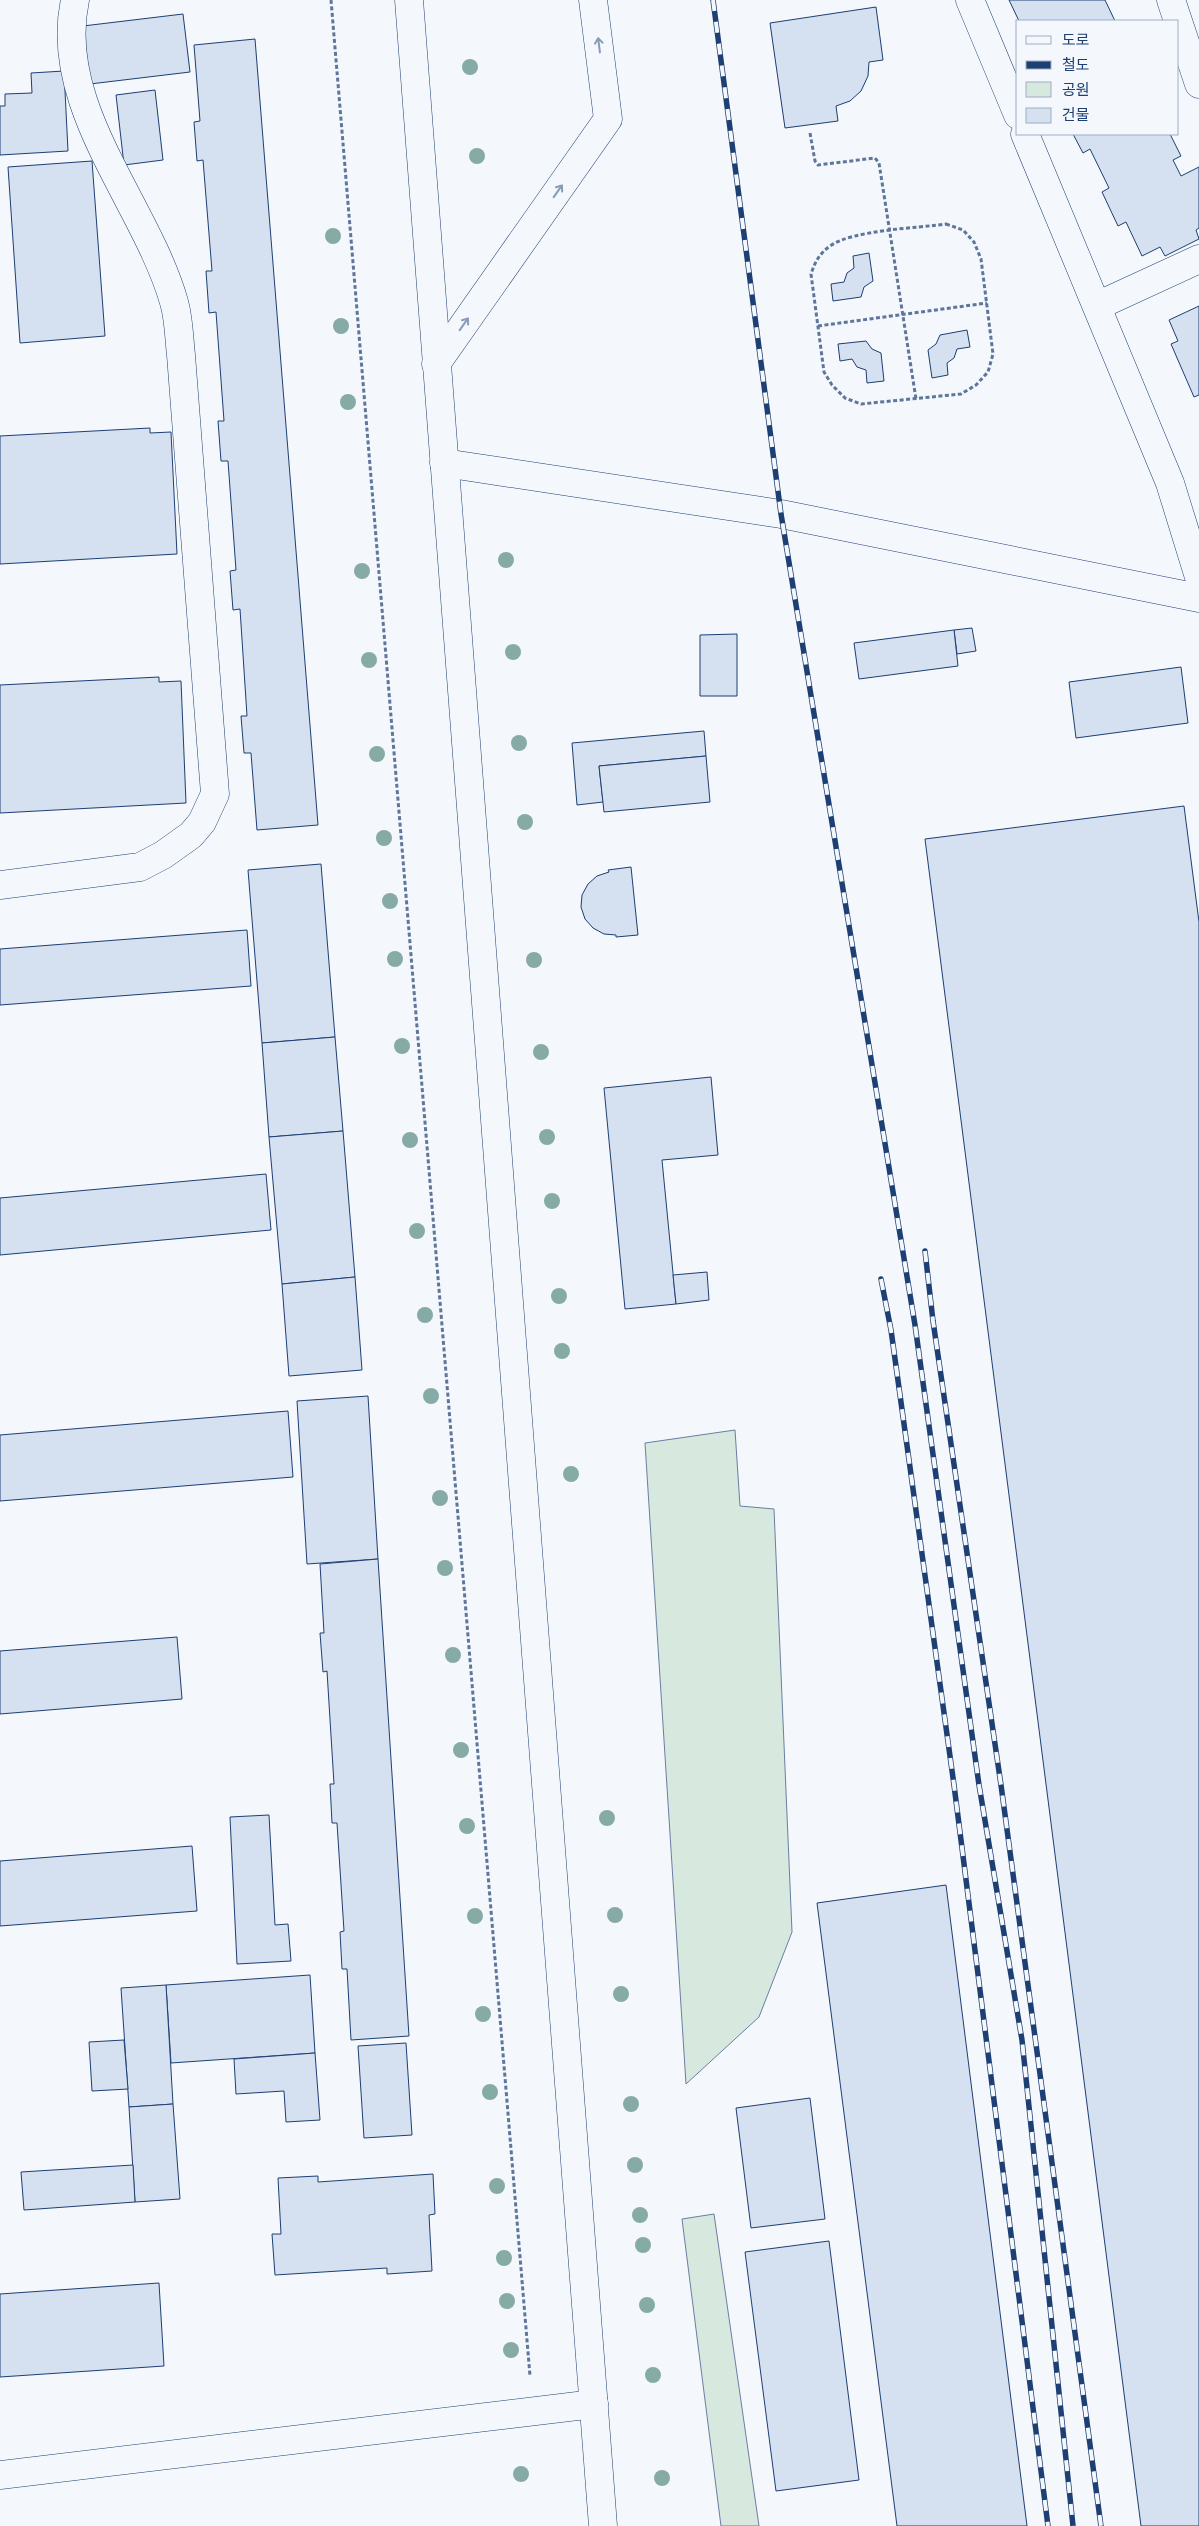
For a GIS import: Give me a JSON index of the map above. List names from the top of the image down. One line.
{"legend":["도로","철도","공원","건물"]}
